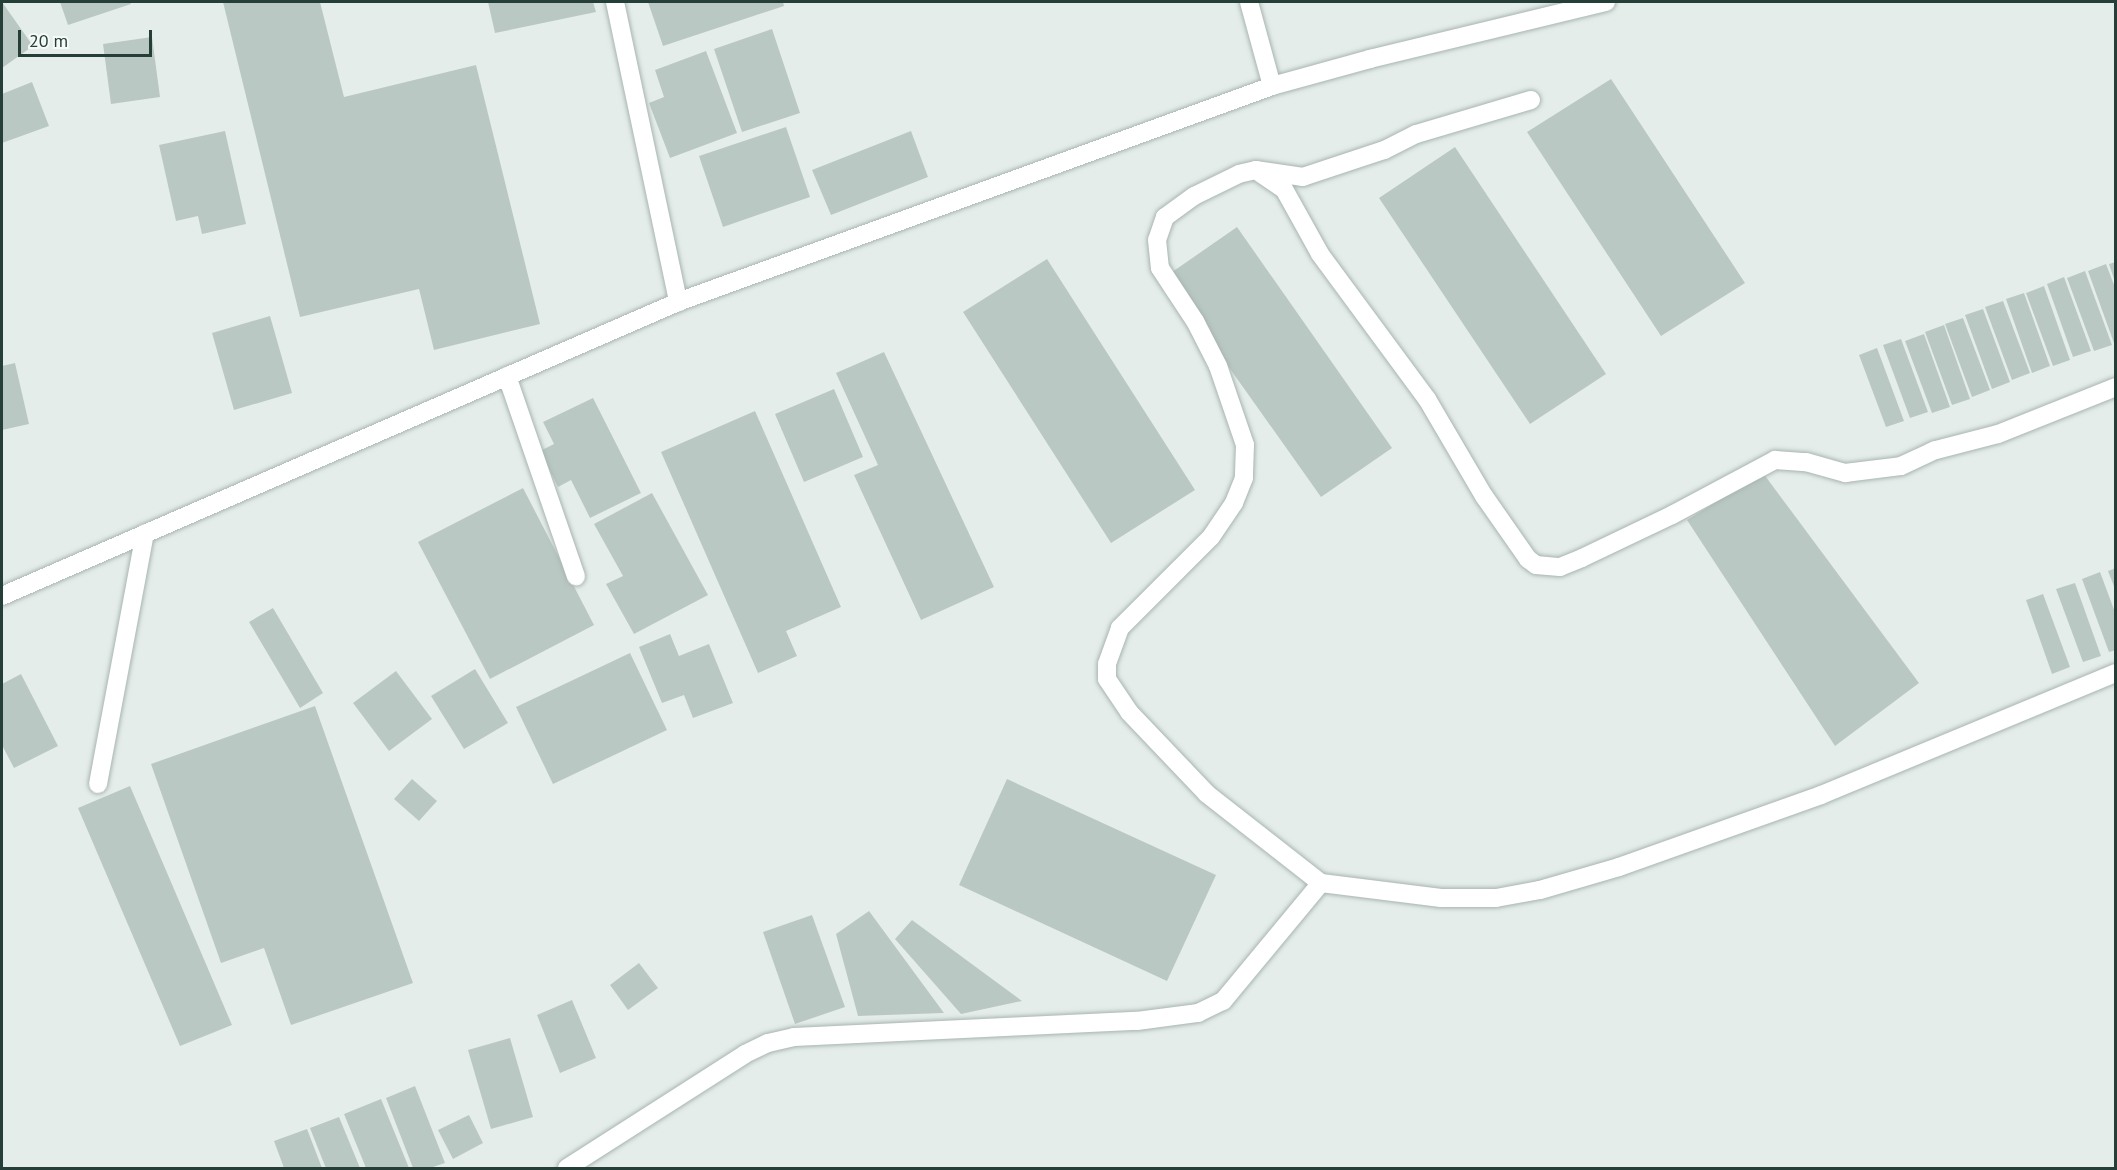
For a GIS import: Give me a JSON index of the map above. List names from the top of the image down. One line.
{"scale_bar":"20 m"}
